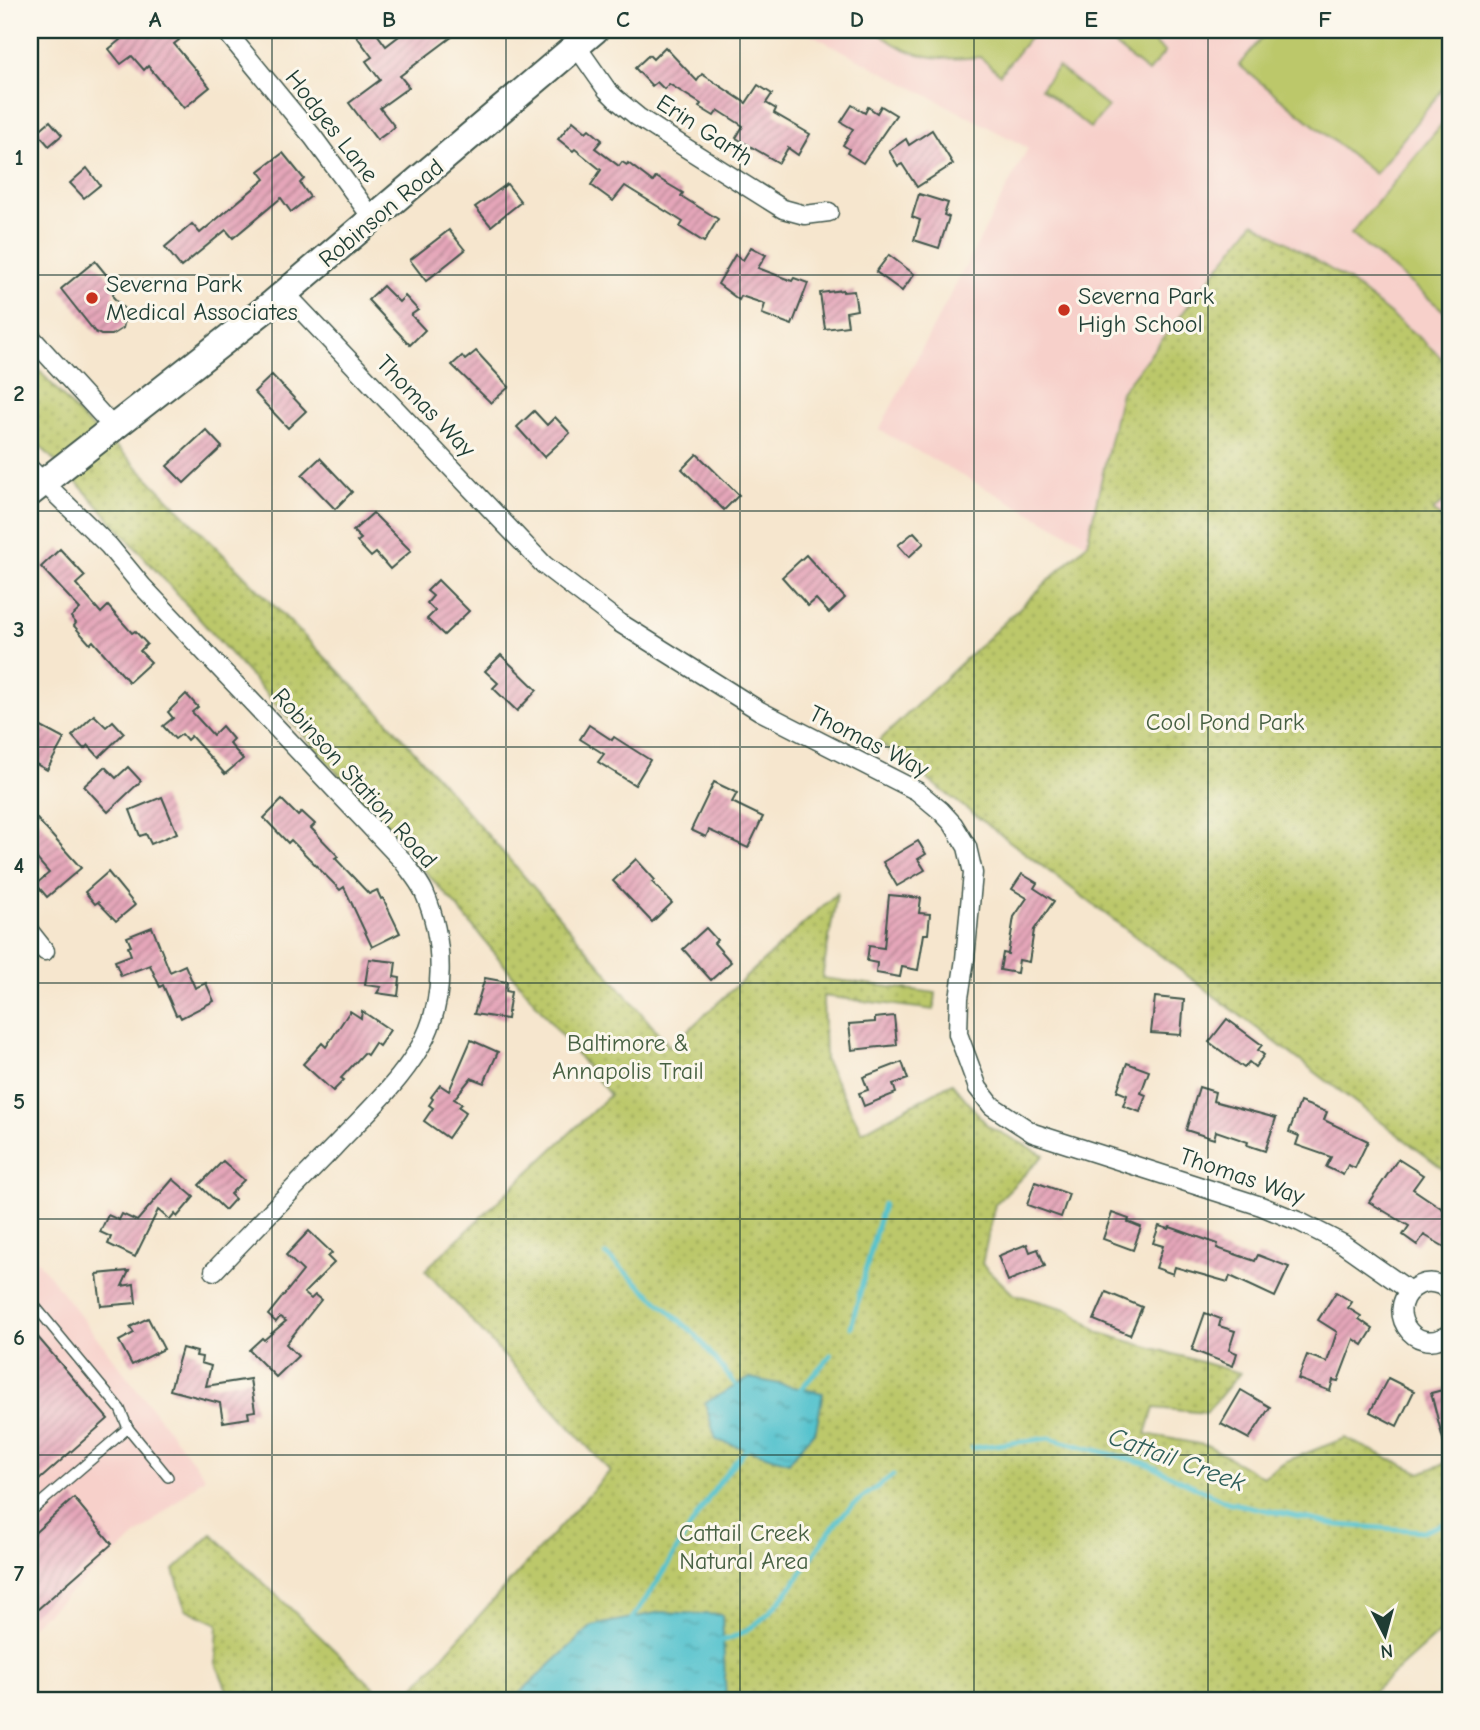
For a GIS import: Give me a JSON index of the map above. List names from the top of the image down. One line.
{"streets":{"main road":["Robinson Road"],"street":["Hodges Lane","Erin Garth","Thomas Way","Robinson Station Road"]},"crossings":[["Hodges Lane","Robinson Road"],["Erin Garth","Robinson Road"],["Robinson Road","Thomas Way"],["Robinson Road","Robinson Station Road"]],"water":["Cattail Creek"],"parks":["Cool Pond Park","Baltimore & Annapolis Trail","Cattail Creek Natural Area"],"places":["Severna Park Medical Associates","Severna Park High School"],"north":"bottom","grid":{"columns":["A","B","C","D","E","F"],"rows":["1","2","3","4","5","6","7"]}}
